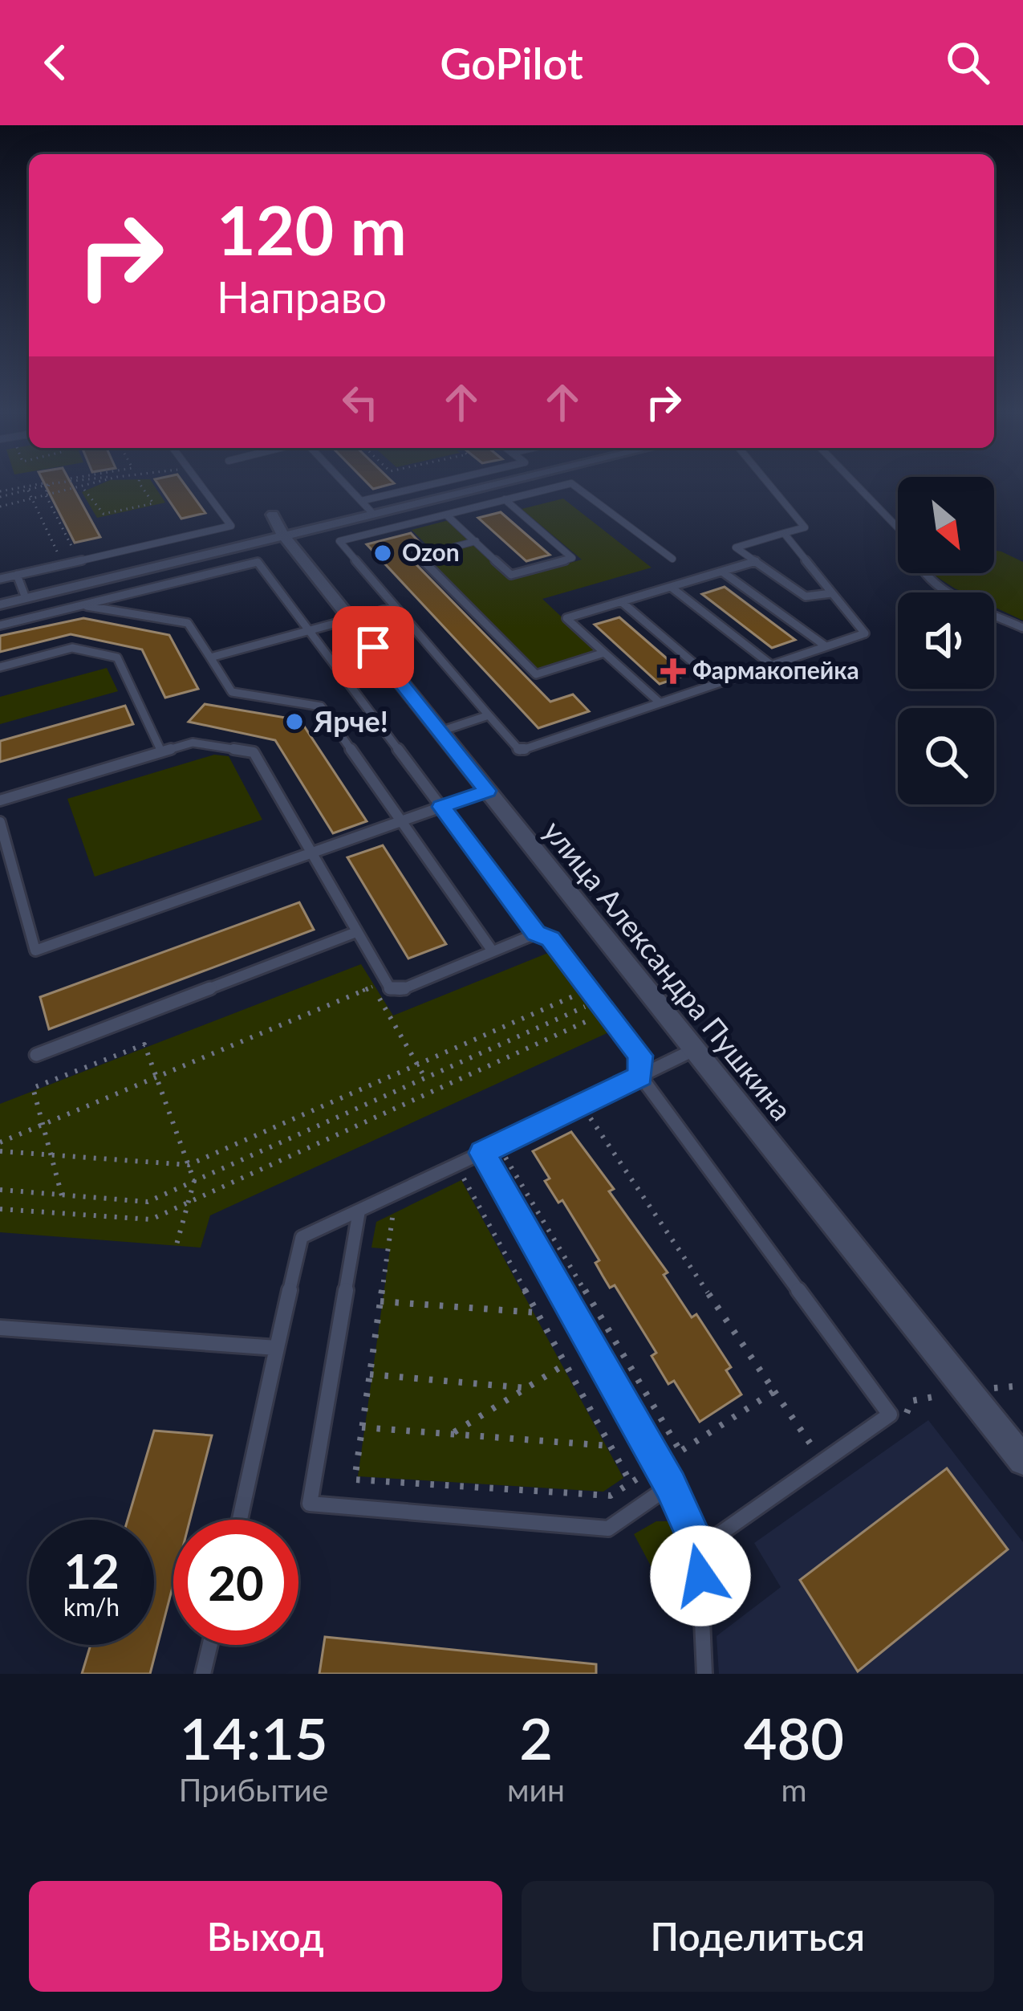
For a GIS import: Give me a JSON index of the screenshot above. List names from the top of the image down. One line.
{"streets":{"street":["улица Александра Пушкина"]},"places":{"other":["Ozon","Ярче!"],"health":["Фармакопейка"]},"north":"bottom right","page":{"header":"GoPilot","turn":["120 m","Направо"],"speed":"12 km/h","limit":"20","eta":["14:15","Прибытие","2","мин","480","m"],"buttons":["Выход","Поделиться"]}}
